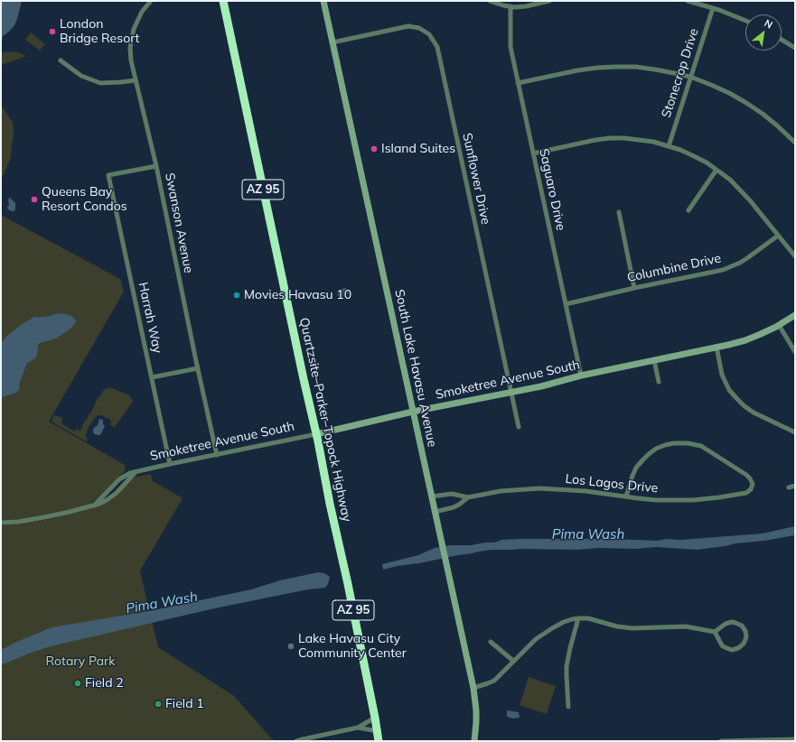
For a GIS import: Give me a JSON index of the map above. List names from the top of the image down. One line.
{"streets":{"highway":["AZ 95","Quartzsite–Parker–Topock Highway"],"main road":["South Lake Havasu Avenue","Smoketree Avenue South"],"street":["Stonecrop Drive","Sunflower Drive","Saguaro Drive","Swanson Avenue","Columbine Drive","Harrah Way","Los Lagos Drive"]},"crossings":[["Sunflower Drive","South Lake Havasu Avenue"],["Sunflower Drive","Smoketree Avenue South"],["AZ 95","Quartzsite–Parker–Topock Highway"],["Saguaro Drive","Columbine Drive"],["Saguaro Drive","Smoketree Avenue South"],["Swanson Avenue","Harrah Way"],["Swanson Avenue","Smoketree Avenue South"],["Harrah Way","Smoketree Avenue South"],["South Lake Havasu Avenue","Smoketree Avenue South"],["South Lake Havasu Avenue","Los Lagos Drive"],["Smoketree Avenue South","Quartzsite–Parker–Topock Highway"]],"water":["Pima Wash"],"parks":["Rotary Park"],"places":["London Bridge Resort","Island Suites","Queens Bay Resort Condos","Movies Havasu 10","Lake Havasu City Community Center","Field 2","Field 1"],"north":"top right"}
